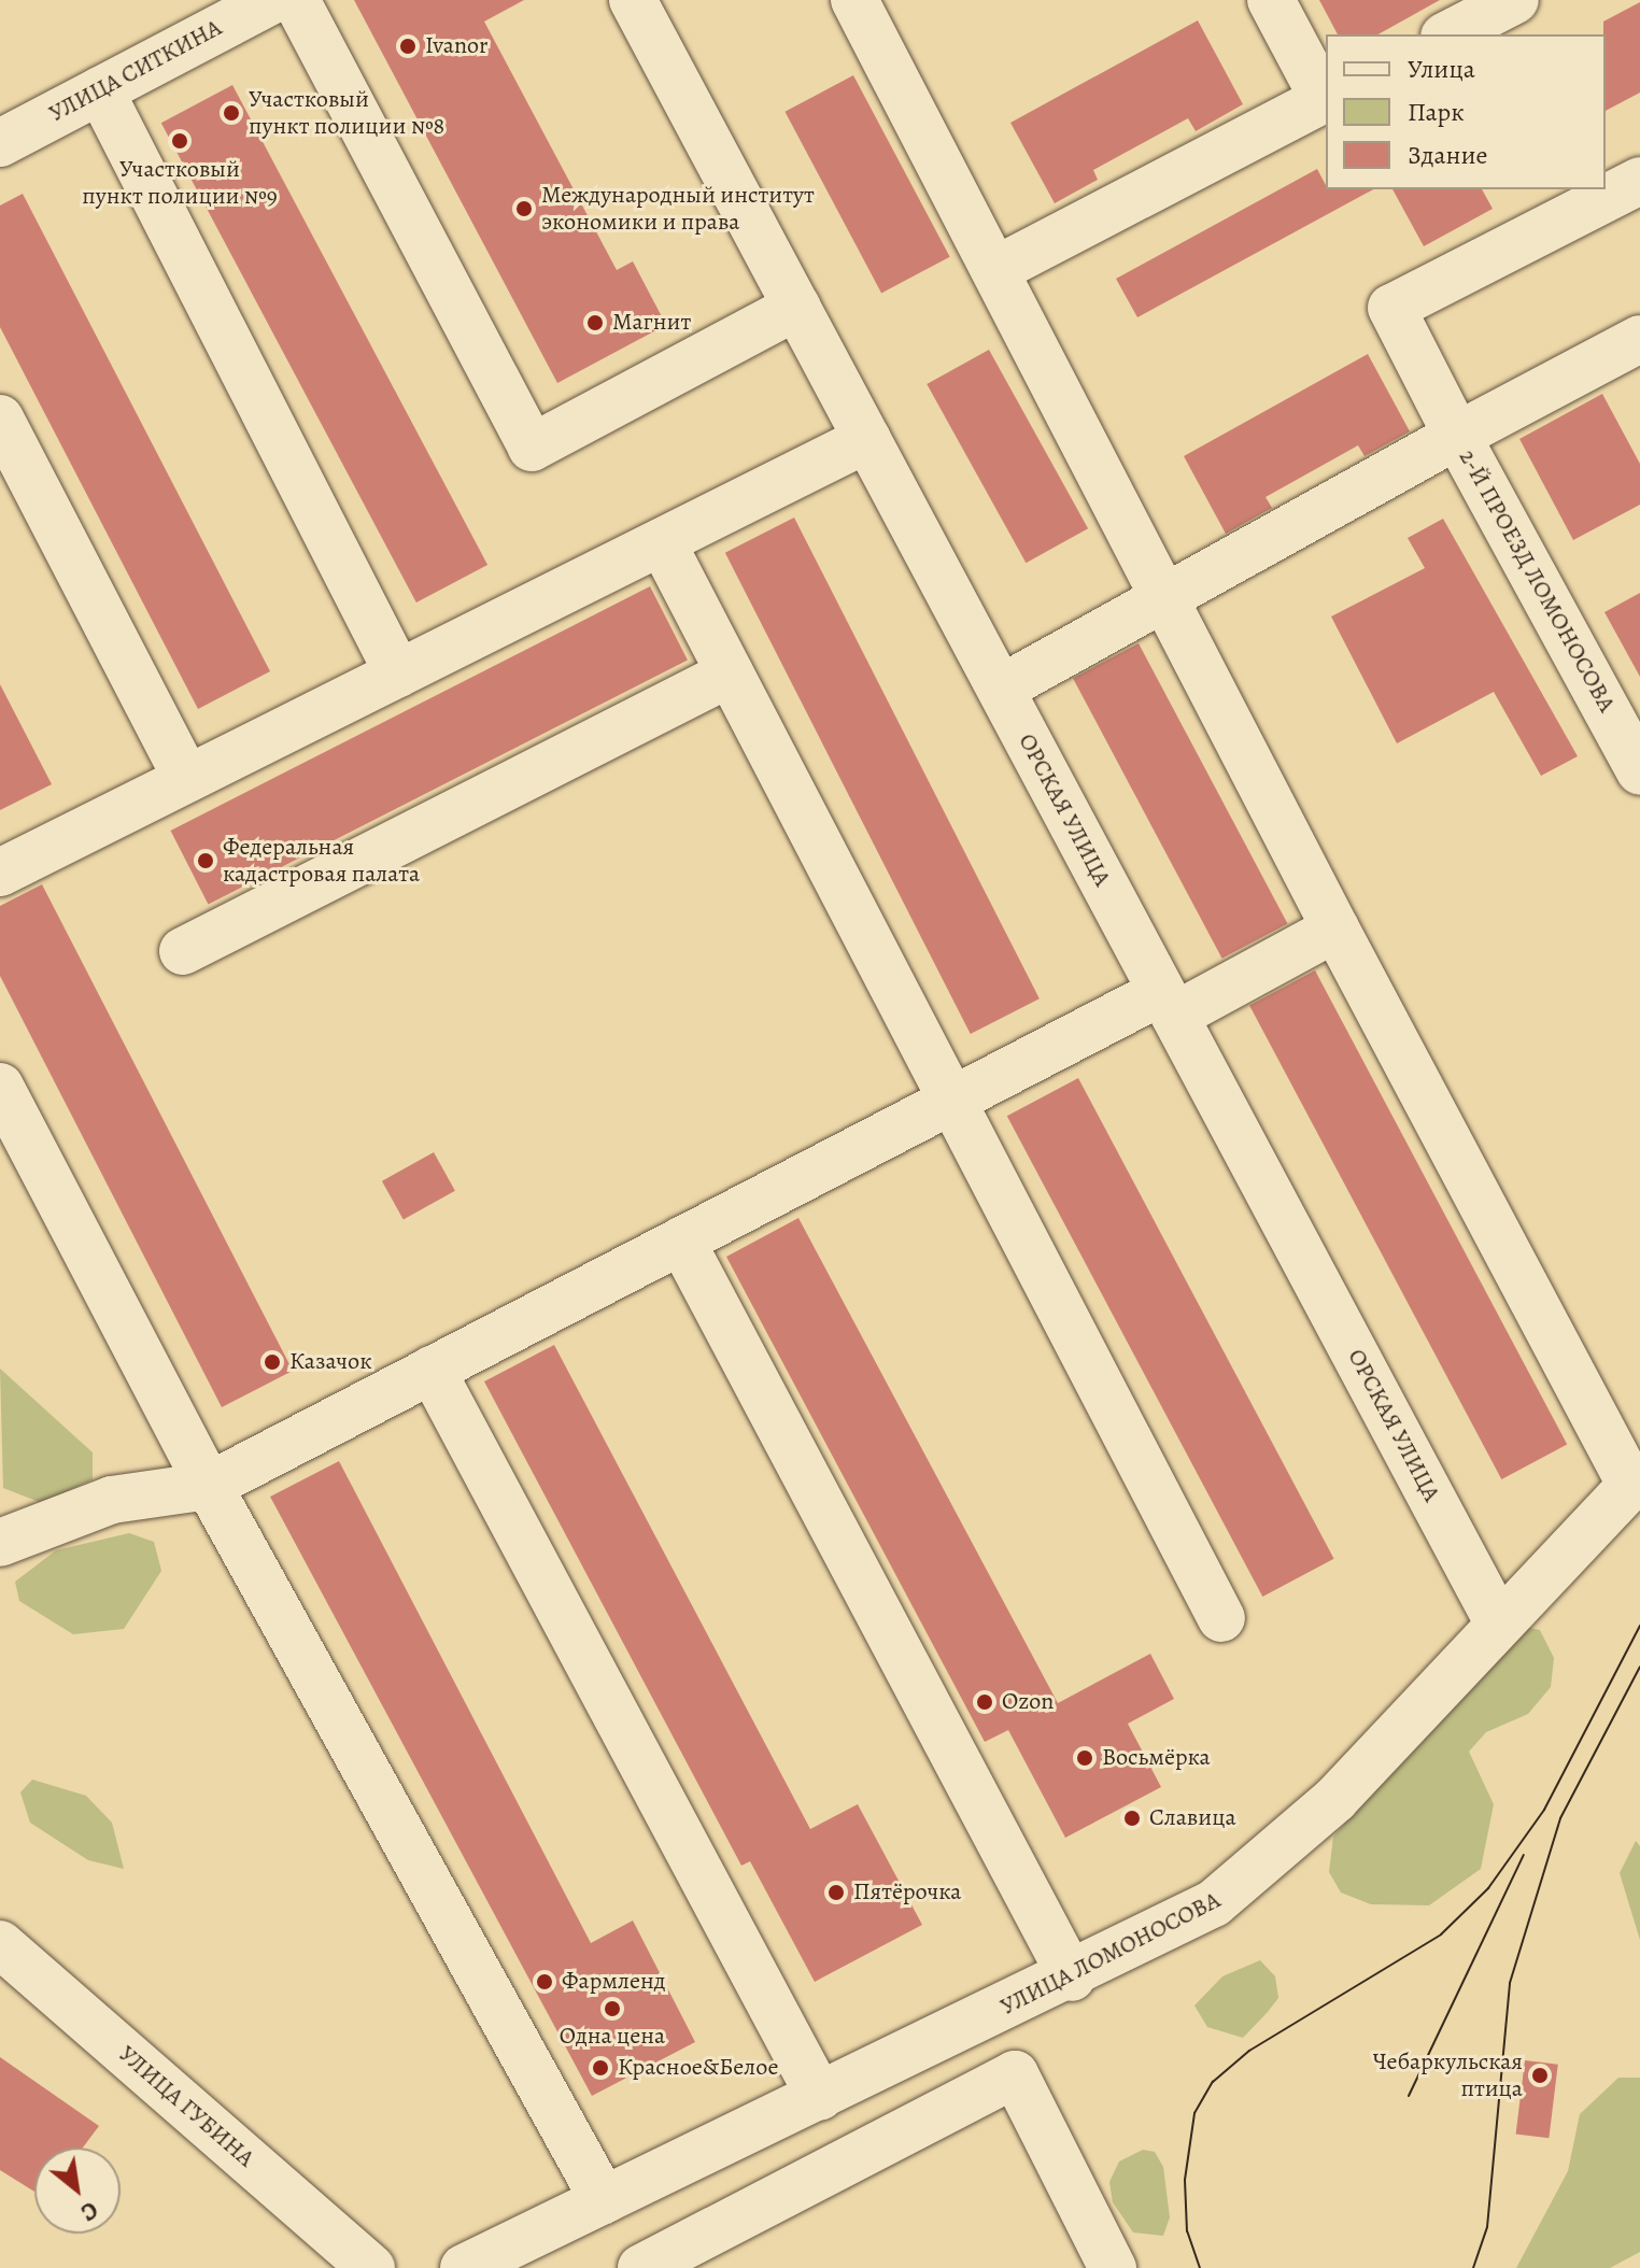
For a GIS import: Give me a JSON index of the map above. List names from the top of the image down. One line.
{"streets":{"street":["УЛИЦА СИТКИНА","2-Й ПРОЕЗД ЛОМОНОСОВА","ОРСКАЯ УЛИЦА","УЛИЦА ЛОМОНОСОВА","УЛИЦА ГУБИНА"]},"crossings":[["ОРСКАЯ УЛИЦА","УЛИЦА ЛОМОНОСОВА"]],"places":["Ivanor","Участковый пункт полиции №8","Участковый пункт полиции №9","Международный институт экономики и права","Магнит","Федеральная кадастровая палата","Казачок","Ozon","Восьмёрка","Славица","Пятёрочка","Фармленд","Одна цена","Красное&Белое","Чебаркульская птица"],"legend":["Улица","Парк","Здание"],"north":"bottom right"}
